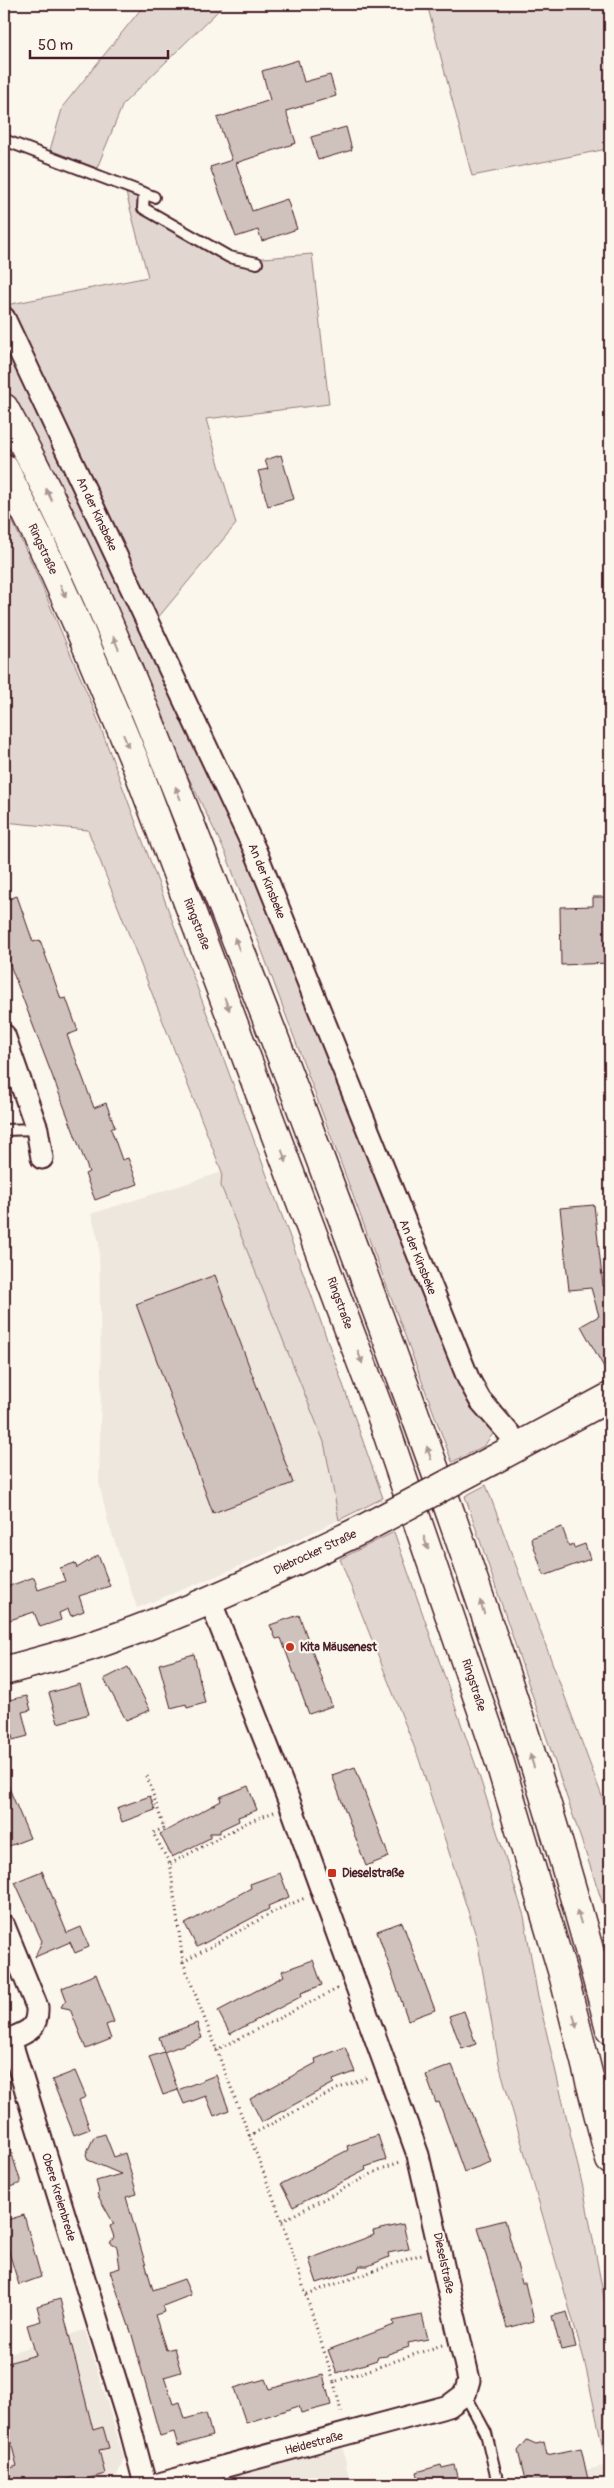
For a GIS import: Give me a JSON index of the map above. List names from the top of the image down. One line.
{"streets":{"main road":["Ringstraße","Diebrocker Straße"],"street":["An der Kinsbeke","Obere Kreienbrede","Dieselstraße","Heidestraße"]},"crossings":[["An der Kinsbeke","Diebrocker Straße"],["Diebrocker Straße","Dieselstraße"],["Dieselstraße","Heidestraße"]],"places":{"other":["Kita Mäusenest"],"transit":["Dieselstraße"]},"scale_bar":"50 m"}
